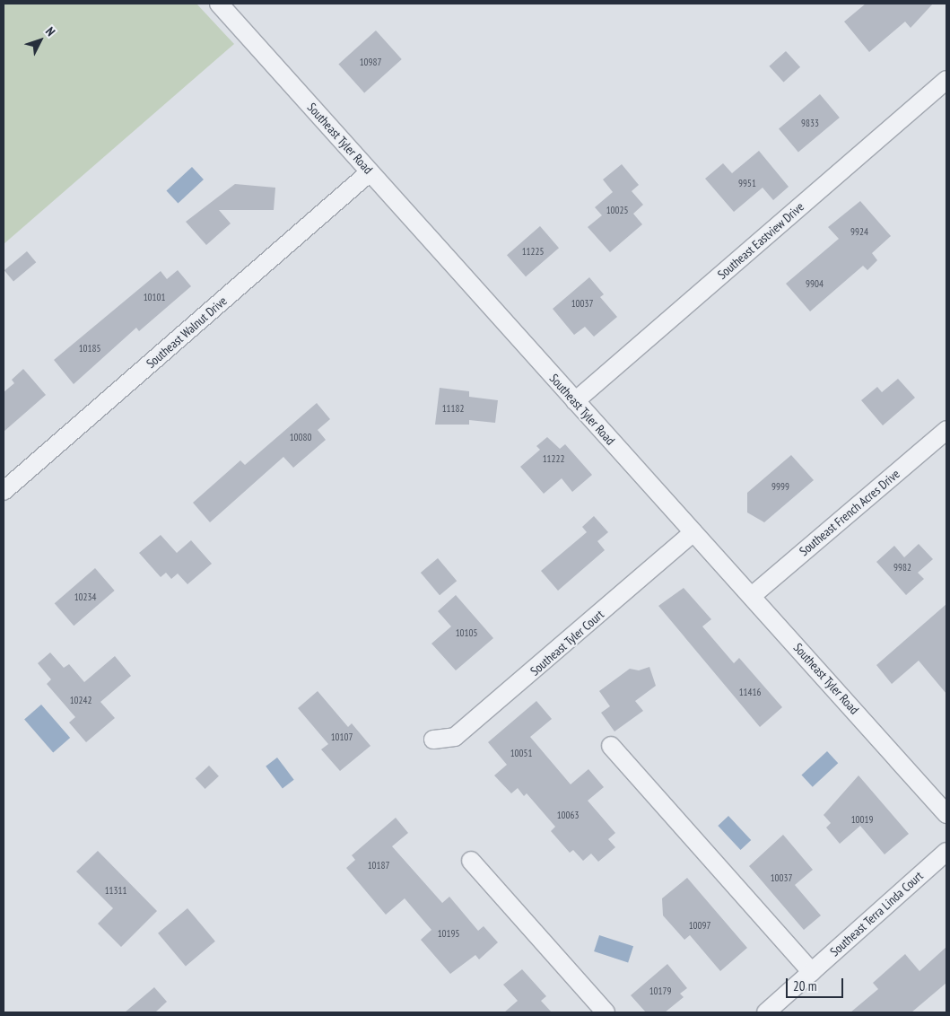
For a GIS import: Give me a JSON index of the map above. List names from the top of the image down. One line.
{"streets":{"street":["Southeast Tyler Road","Southeast Eastview Drive","Southeast Walnut Drive","Southeast French Acres Drive","Southeast Tyler Court","Southeast Terra Linda Court"]},"crossings":[["Southeast Tyler Road","Southeast Eastview Drive"],["Southeast Tyler Road","Southeast Walnut Drive"],["Southeast Tyler Road","Southeast French Acres Drive"],["Southeast Tyler Road","Southeast Tyler Court"]],"house_numbers":["10987","9833","9951","10025","9924","11225","9904","10101","10037","10185","11182","10080","11222","9999","9982","10234","10105","11416","10242","10107","10051","10063","10019","10187","10037","11311","10097","10195","10179"],"scale_bar":"20 m","north":"top right"}
